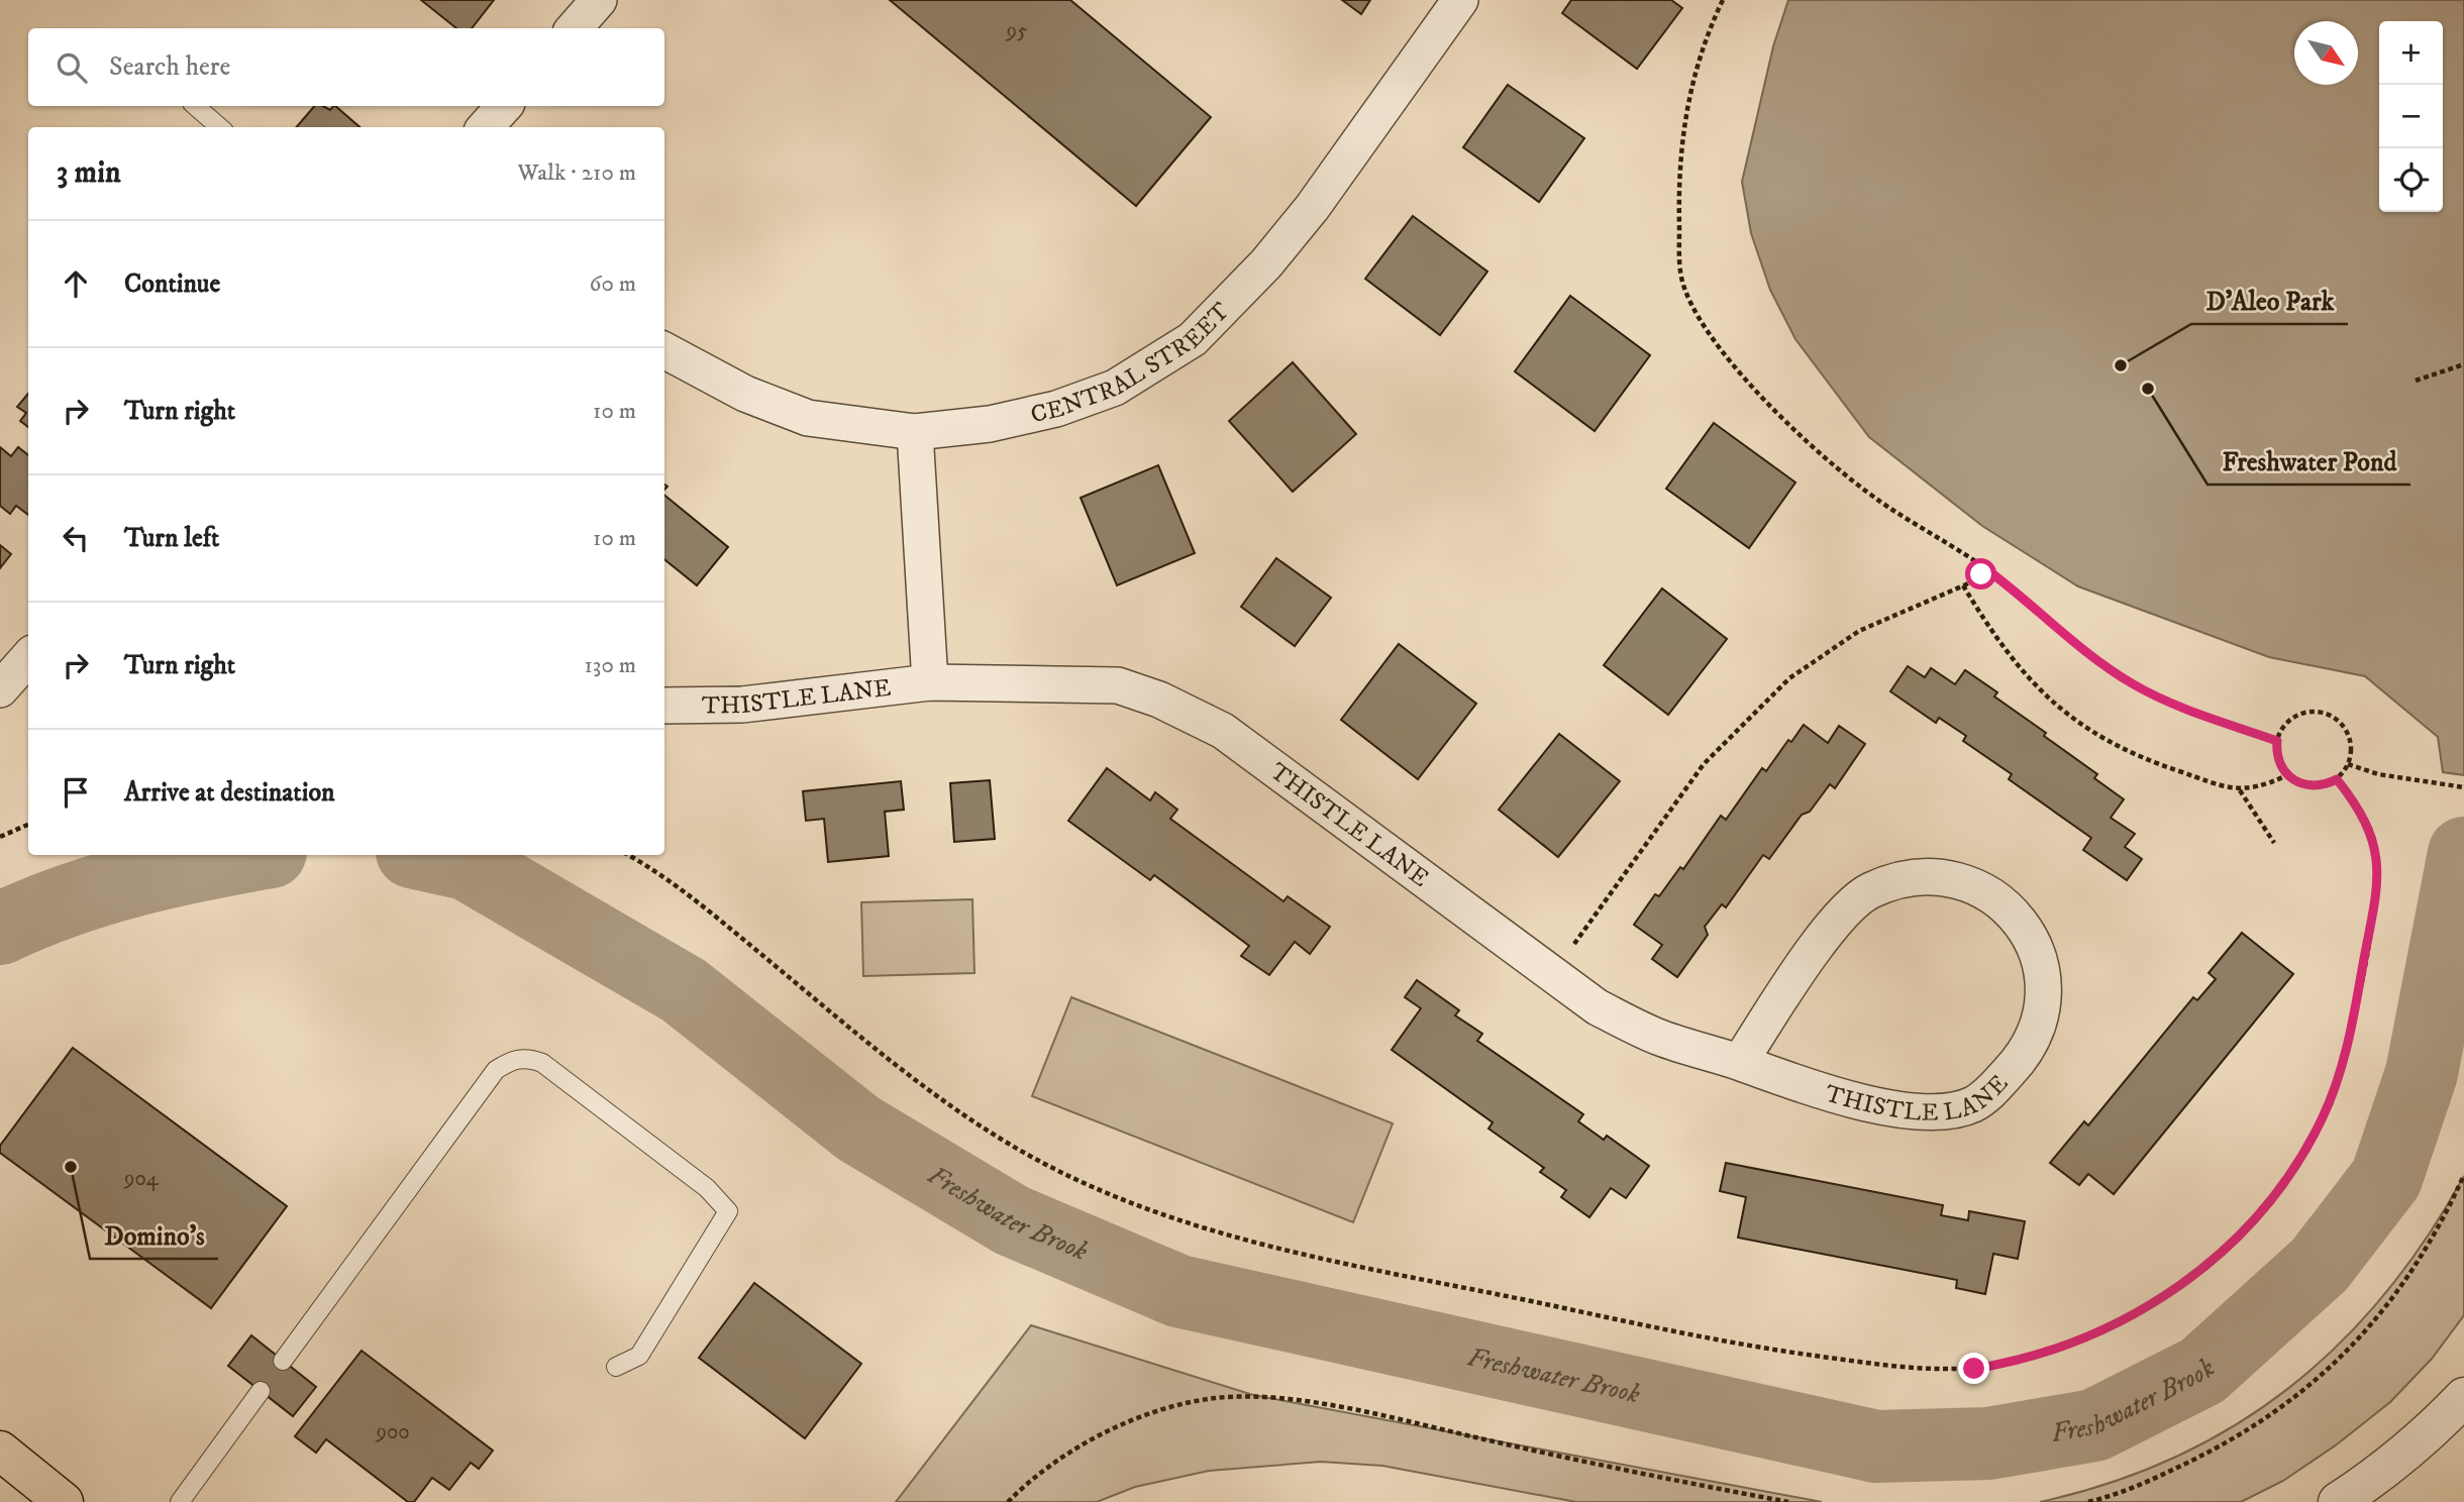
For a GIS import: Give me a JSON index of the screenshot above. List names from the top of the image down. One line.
{"streets":{"street":["CENTRAL STREET","THISTLE LANE"]},"water":["Freshwater Brook"],"places":["D'Aleo Park","Freshwater Pond","Domino's"],"house_numbers":["95","904","900"],"north":"bottom right","page":{"map_buttons":["+","−"],"search":"Search here","heading":["3 min","Walk · 210 m"],"list":[["Continue","60 m"],["Turn right","10 m"],["Turn left","10 m"],["Turn right","130 m"],"Arrive at destination"]}}
